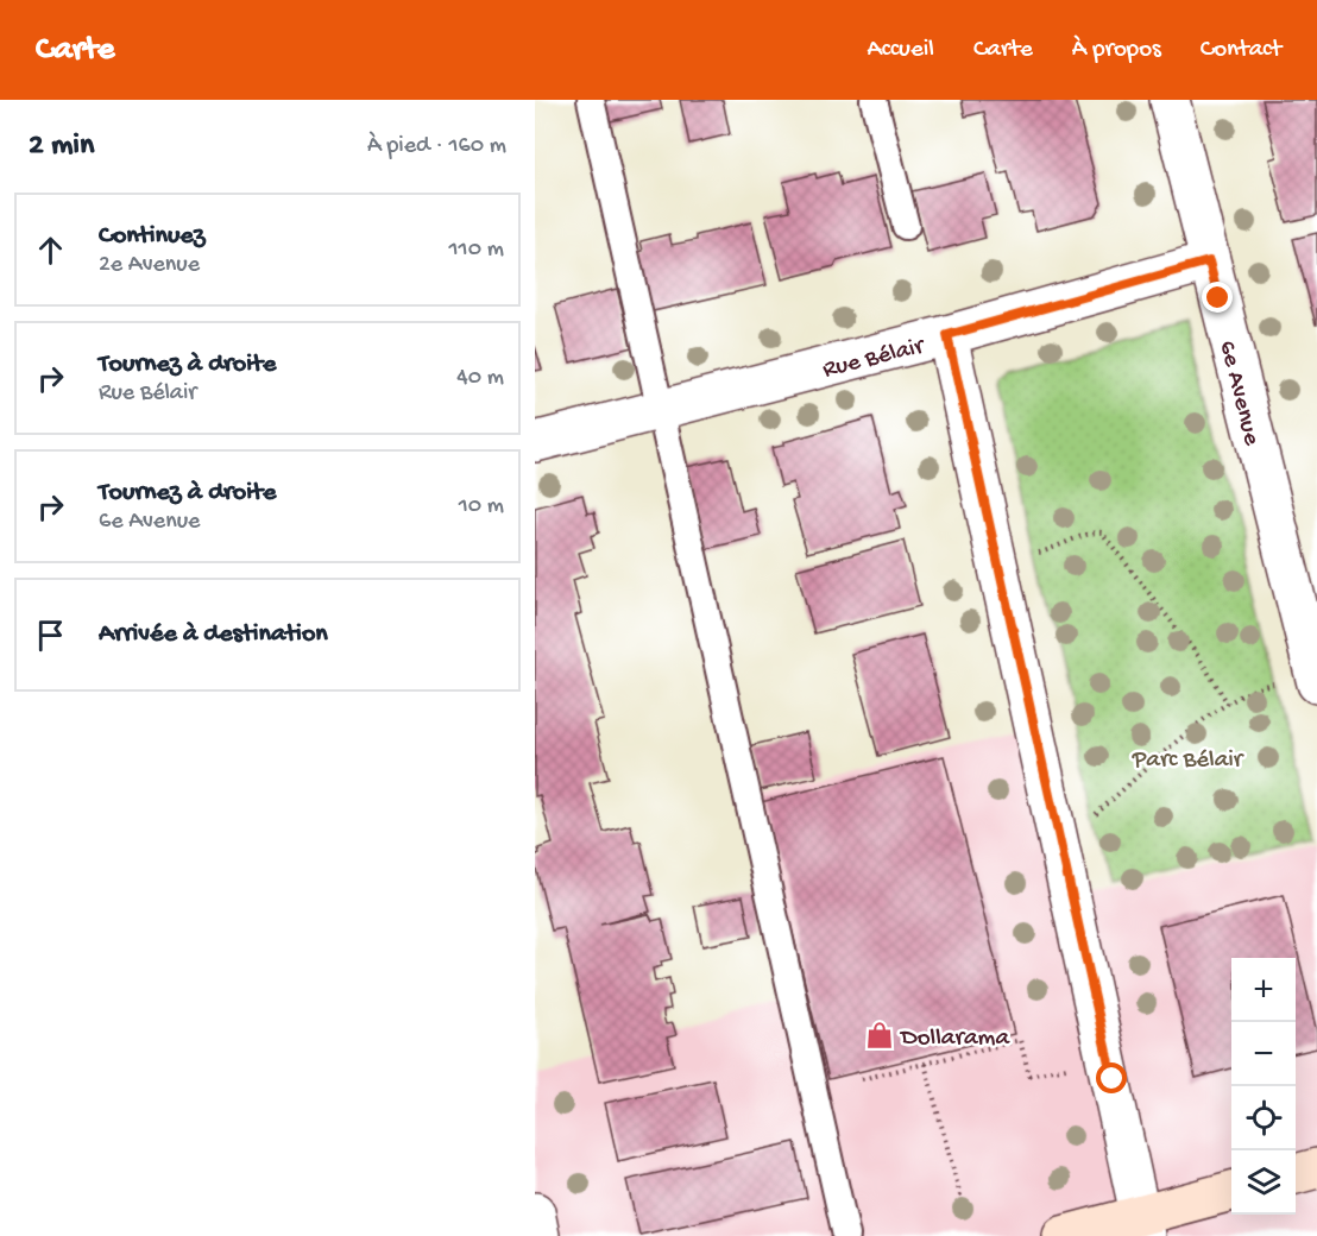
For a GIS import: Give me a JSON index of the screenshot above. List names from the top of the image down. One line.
{"streets":{"street":["Rue Bélair","6e Avenue"]},"crossings":[["Rue Bélair","6e Avenue"]],"parks":["Parc Bélair"],"places":{"shop":["Dollarama"]},"page":{"header":"Carte","nav":["Accueil","Carte","À propos","Contact"],"heading":["2 min","À pied · 160 m"],"list":[["Continuez","2e Avenue","110 m"],["Tournez à droite","Rue Bélair","40 m"],["Tournez à droite","6e Avenue","10 m"],"Arrivée à destination"],"map_buttons":["+","−"]}}
